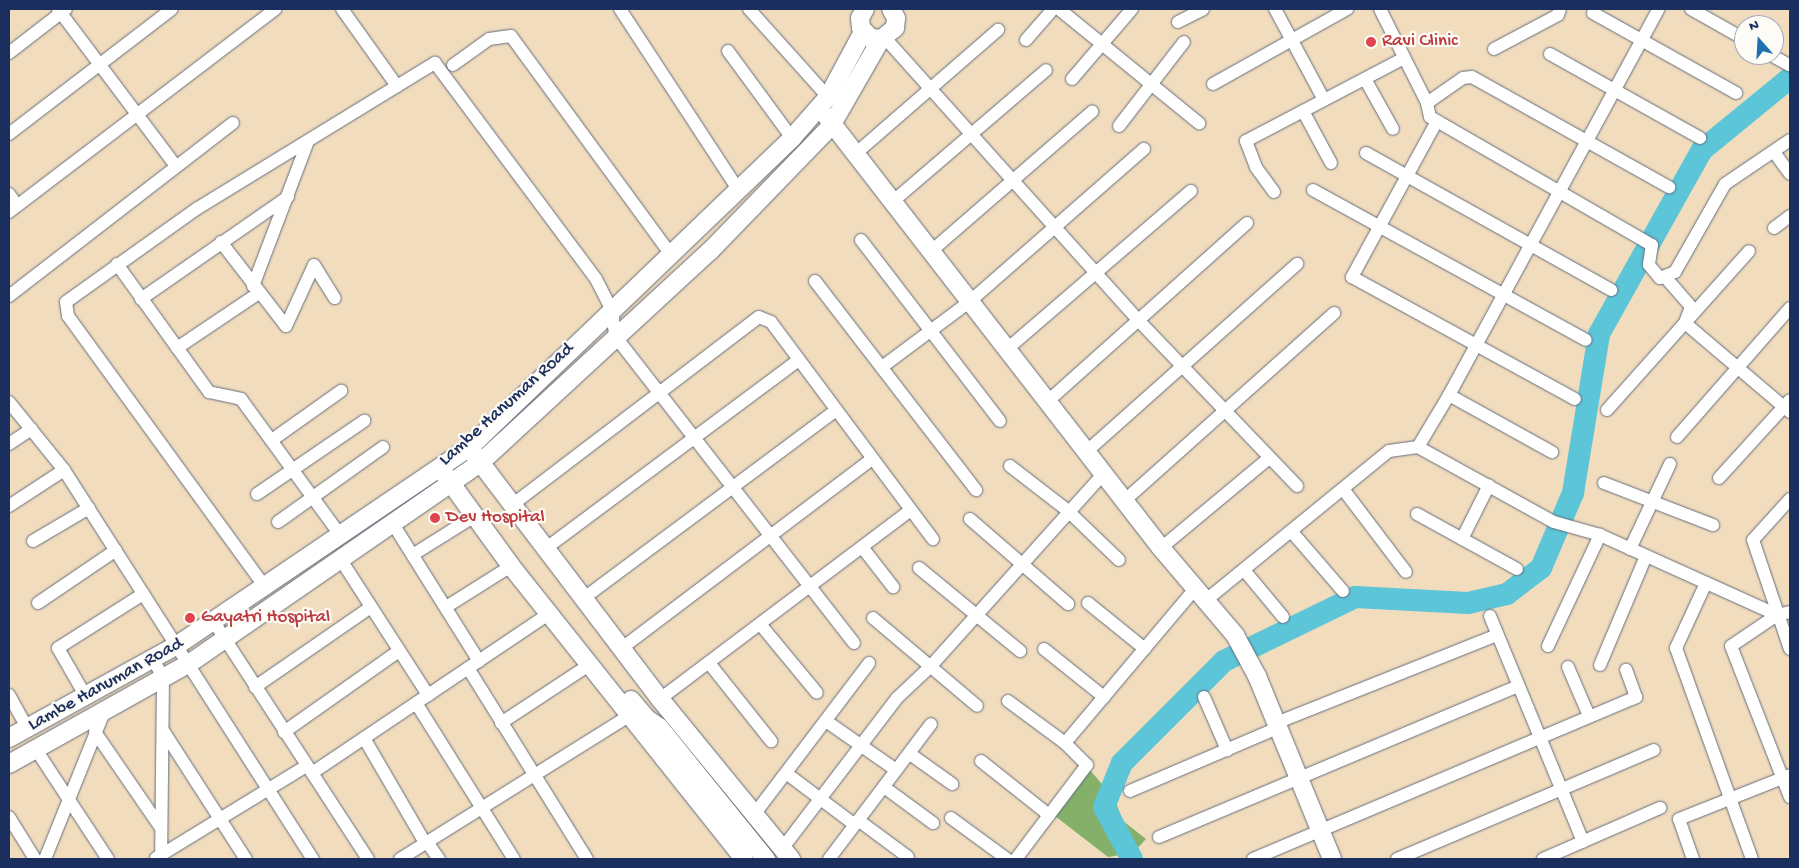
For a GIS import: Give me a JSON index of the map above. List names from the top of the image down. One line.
{"streets":{"main road":["Lambe Hanuman Road"]},"places":["Ravi Clinic","Dev Hospital","Gayatri Hospital"],"north":"top"}
